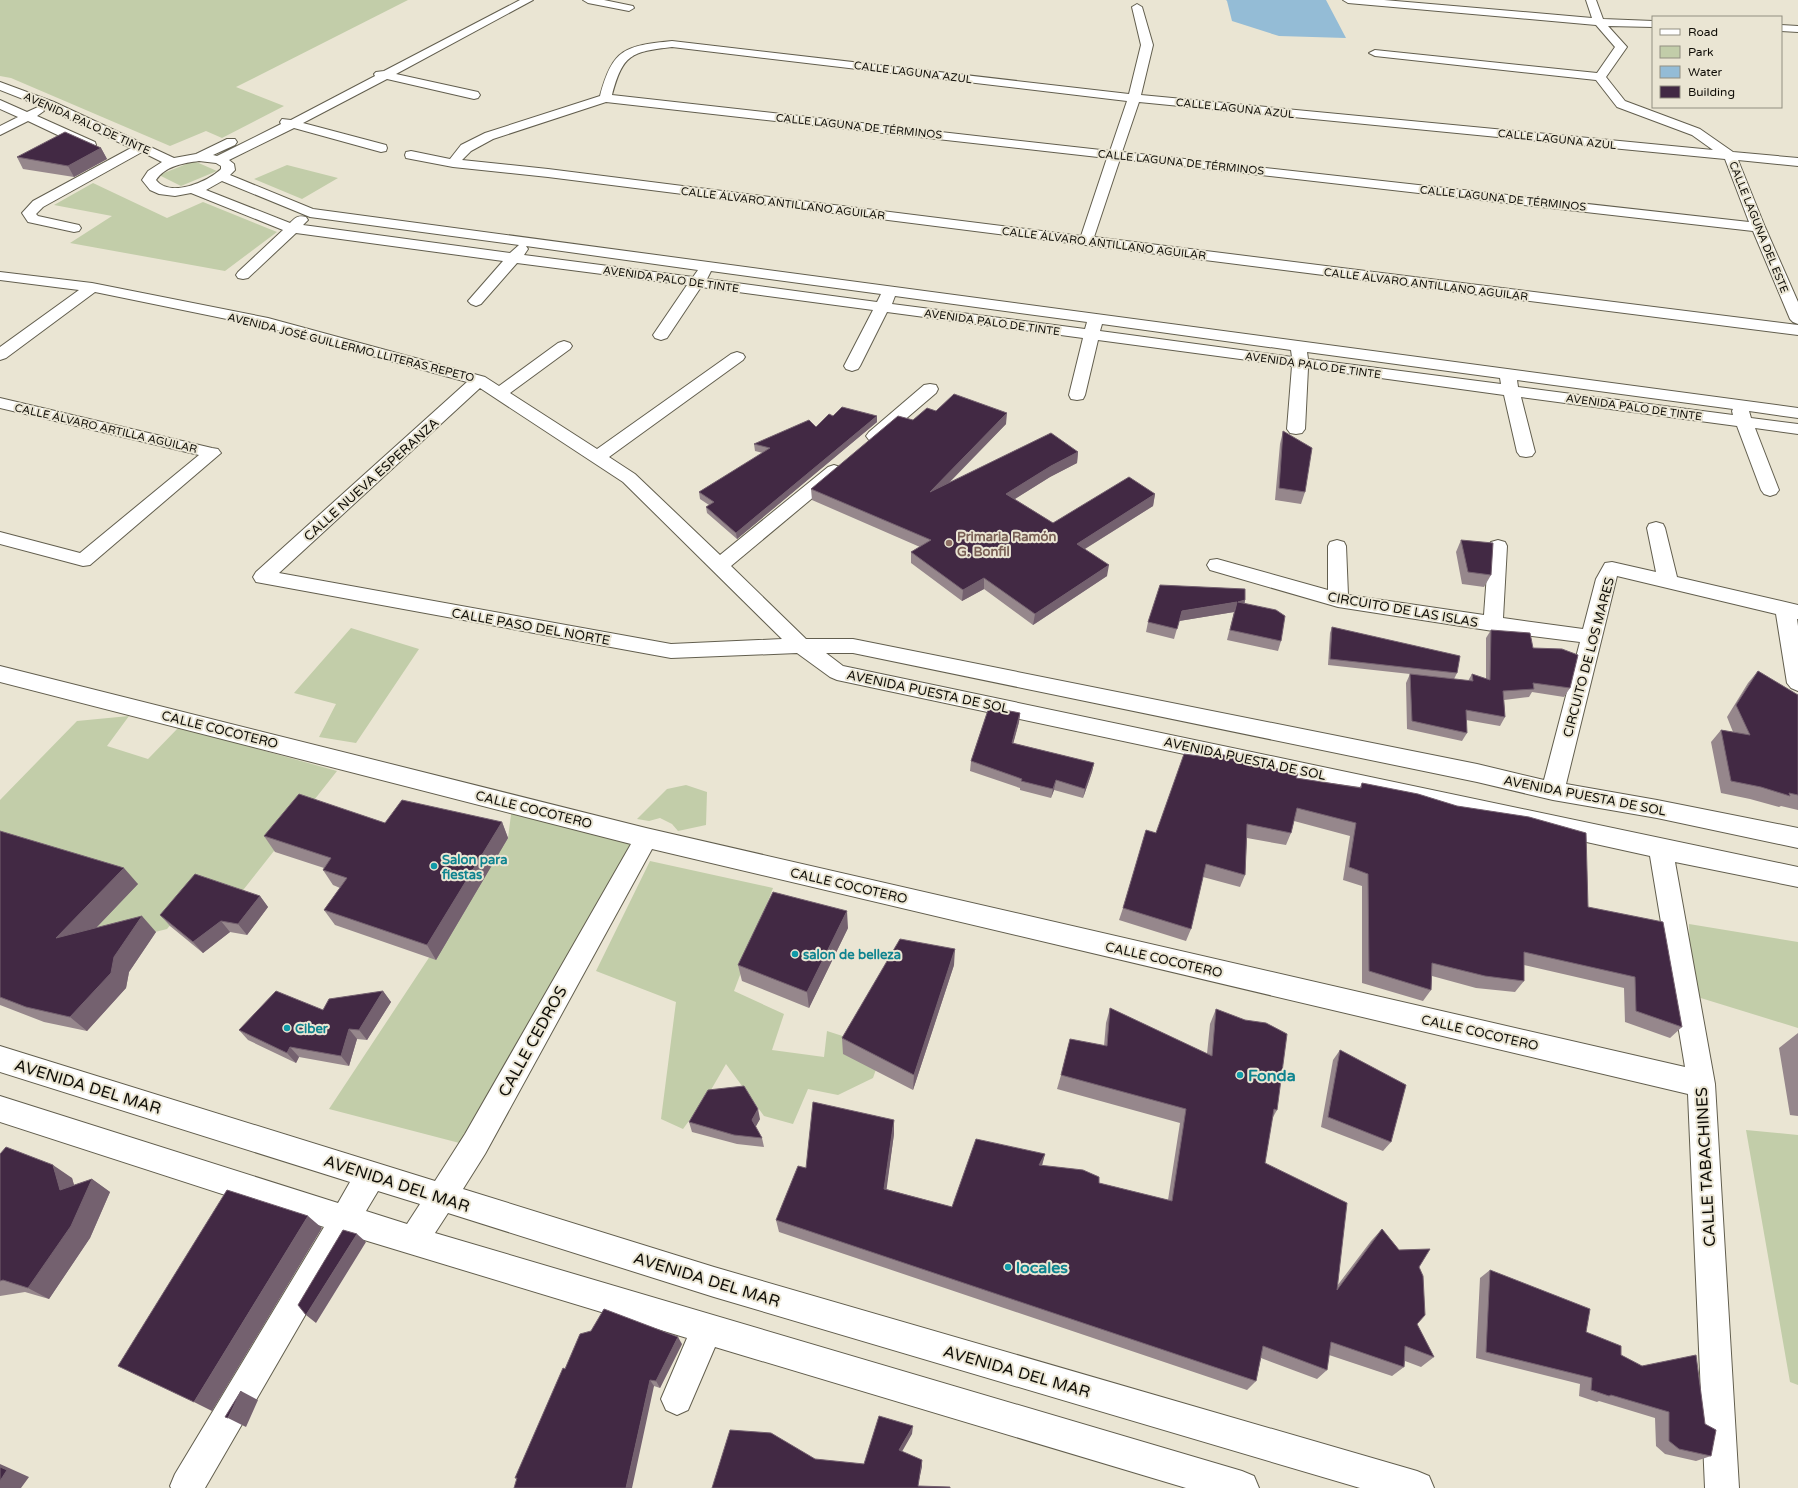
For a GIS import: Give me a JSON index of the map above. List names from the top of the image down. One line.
{"streets":{"street":["CALLE LAGUNA AZUL","AVENIDA PALO DE TINTE","CALLE LAGUNA DE TÉRMINOS","CALLE ÁLVARO ANTILLANO AGUILAR","CALLE LAGUNA DEL ESTE","AVENIDA JOSÉ GUILLERMO LLITERAS REPETO","CALLE ÁLVARO ARTILLA AGUILAR","CALLE NUEVA ESPERANZA","CIRCUITO DE LAS ISLAS","CALLE PASO DEL NORTE","CIRCUITO DE LOS MARES","AVENIDA PUESTA DE SOL","CALLE COCOTERO","CALLE CEDROS","AVENIDA DEL MAR","CALLE TABACHINES"]},"crossings":[["CALLE LAGUNA AZUL","CALLE LAGUNA DE TÉRMINOS"],["CALLE LAGUNA AZUL","CALLE LAGUNA DEL ESTE"],["CALLE LAGUNA DE TÉRMINOS","CALLE LAGUNA DEL ESTE"],["AVENIDA JOSÉ GUILLERMO LLITERAS REPETO","CALLE NUEVA ESPERANZA"],["AVENIDA JOSÉ GUILLERMO LLITERAS REPETO","CALLE PASO DEL NORTE"],["AVENIDA JOSÉ GUILLERMO LLITERAS REPETO","AVENIDA PUESTA DE SOL"],["CALLE NUEVA ESPERANZA","CALLE PASO DEL NORTE"],["CIRCUITO DE LAS ISLAS","CIRCUITO DE LOS MARES"],["CALLE PASO DEL NORTE","AVENIDA PUESTA DE SOL"],["CIRCUITO DE LOS MARES","AVENIDA PUESTA DE SOL"],["AVENIDA PUESTA DE SOL","CALLE TABACHINES"],["CALLE COCOTERO","CALLE CEDROS"],["CALLE COCOTERO","CALLE TABACHINES"],["CALLE CEDROS","AVENIDA DEL MAR"]],"places":["Primaria Ramón G. Bonfil","Salon para fiestas","salon de belleza","Ciber","Fonda","locales"],"legend":["Road","Park","Water","Building"]}
